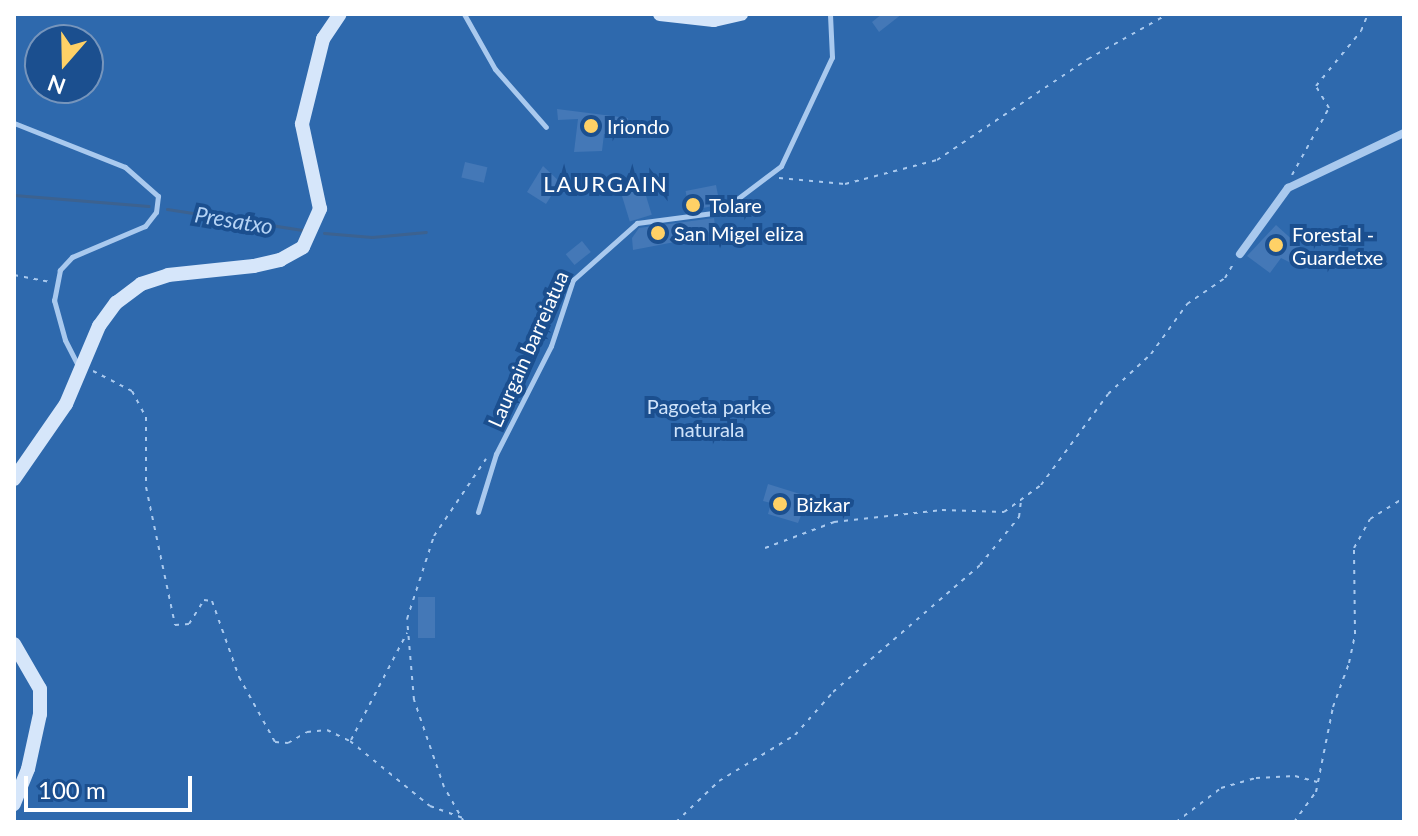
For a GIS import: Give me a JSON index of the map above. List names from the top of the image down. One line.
{"streets":{"lane":["Laurgain barreiatua"]},"districts":["LAURGAIN"],"water":["Presatxo"],"parks":["Pagoeta parke naturala"],"places":["Iriondo","Tolare","San Migel eliza","Forestal - Guardetxe","Bizkar"],"scale_bar":"100 m","north":"bottom"}
